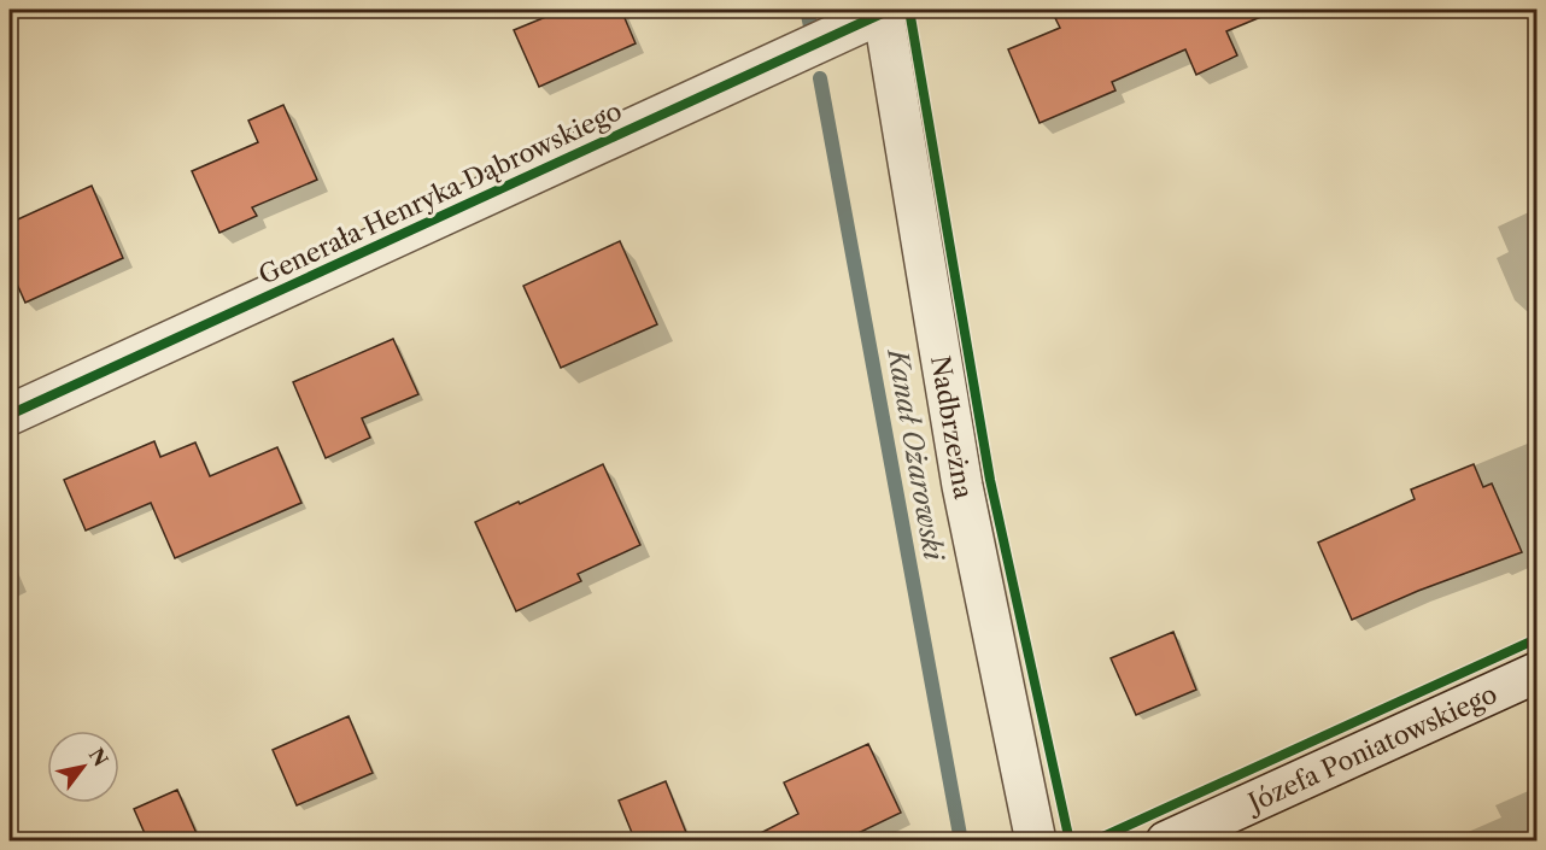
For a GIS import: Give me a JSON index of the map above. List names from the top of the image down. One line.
{"streets":{"street":["Generała Henryka Dąbrowskiego","Nadbrzeżna","Józefa Poniatowskiego"]},"crossings":[["Generała Henryka Dąbrowskiego","Nadbrzeżna"]],"water":["Kanał Ożarowski"],"north":"top right"}
